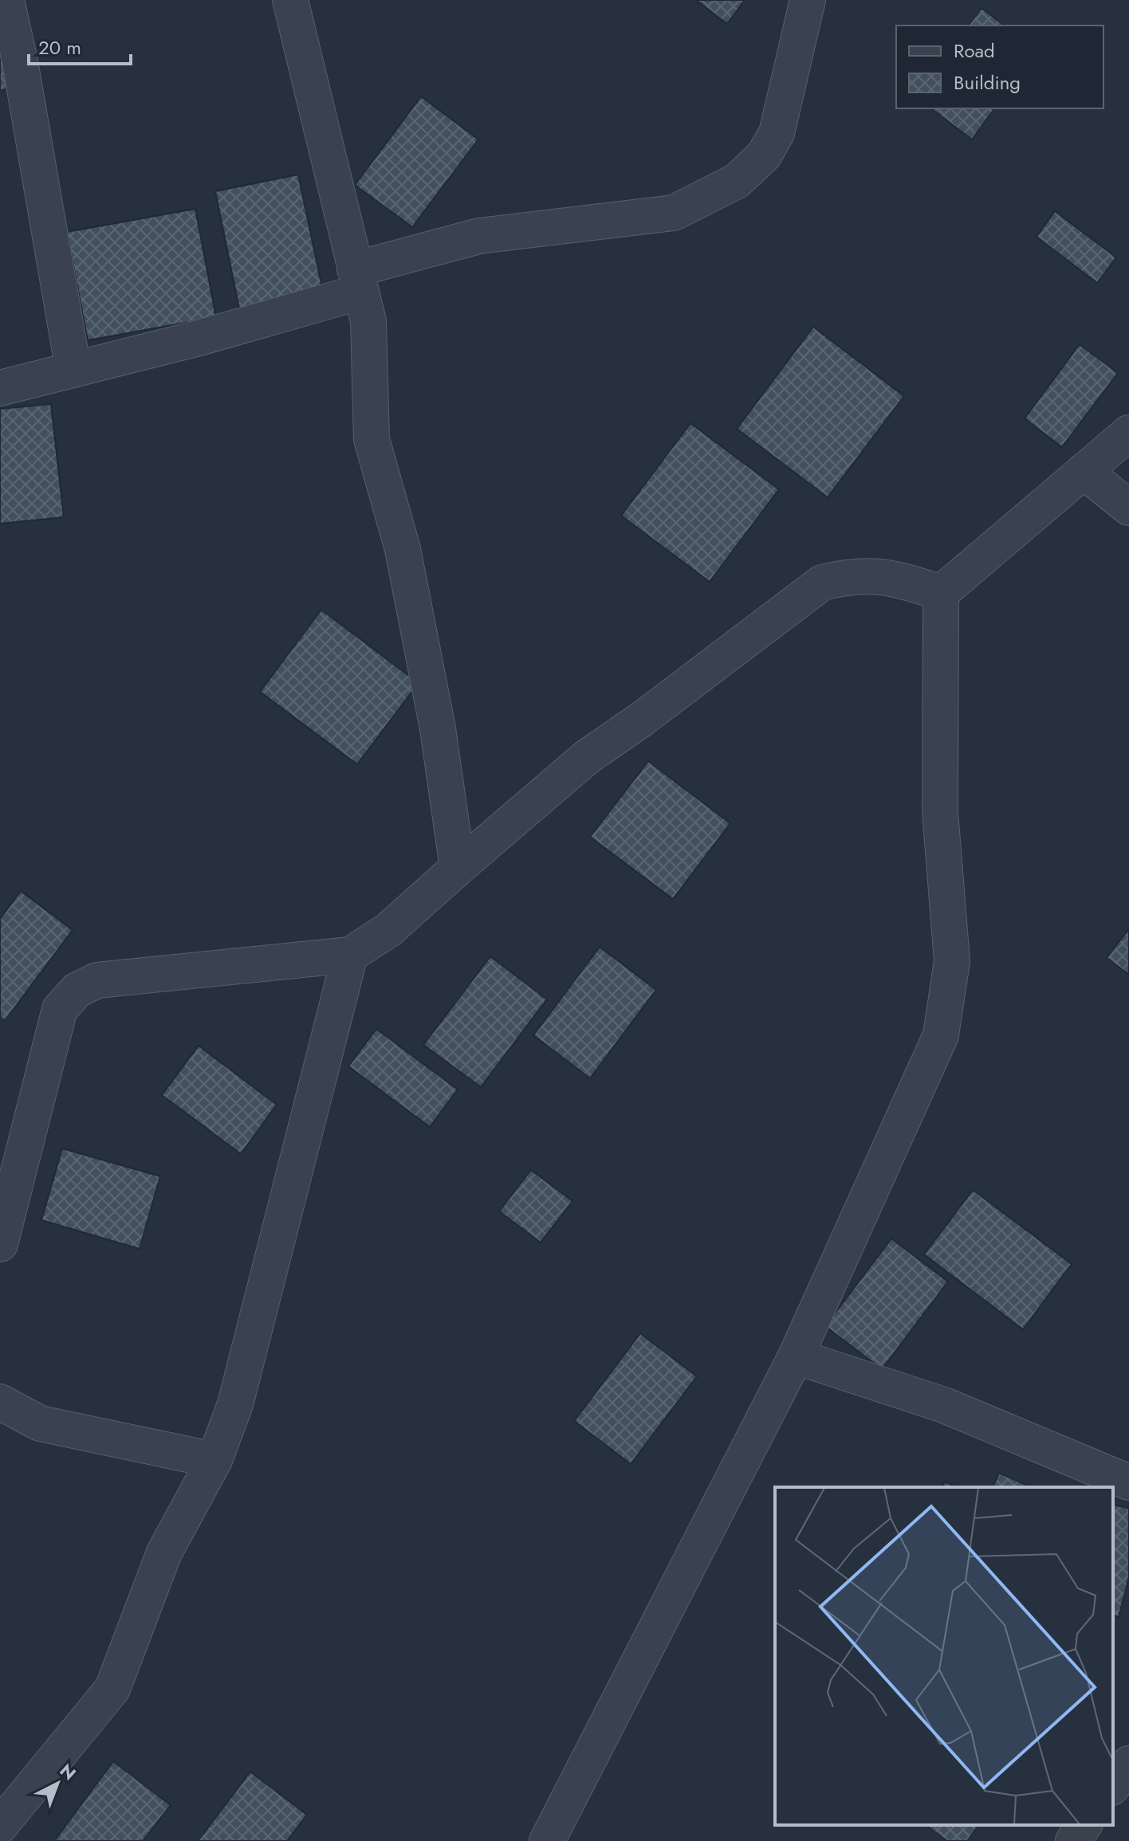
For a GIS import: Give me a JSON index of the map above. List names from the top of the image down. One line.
{"legend":["Road","Building"],"scale_bar":"20 m","north":"top right"}
